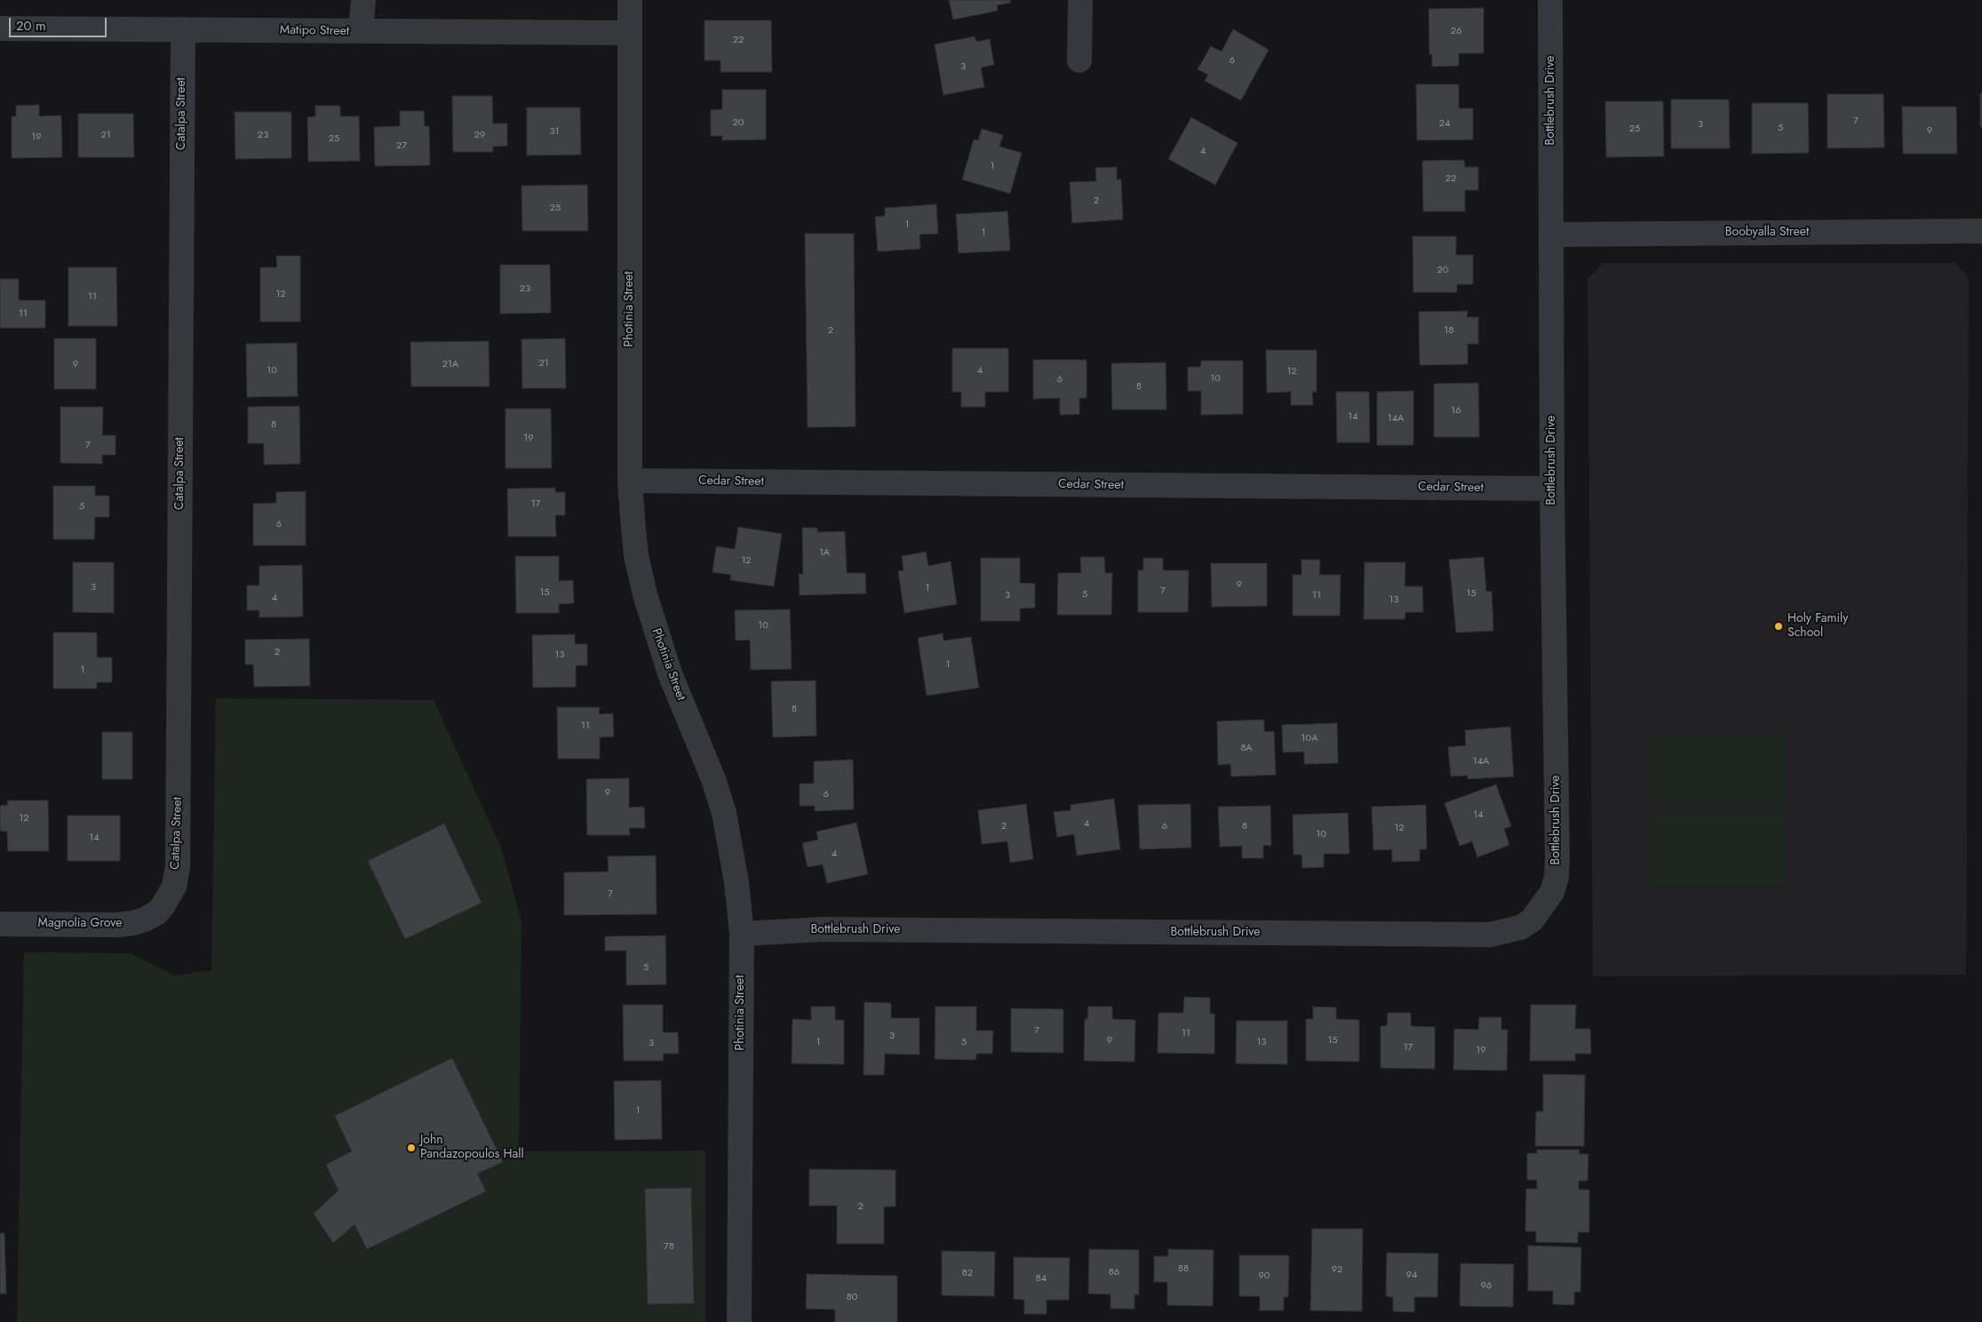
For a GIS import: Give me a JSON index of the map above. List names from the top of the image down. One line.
{"streets":{"street":["Matipo Street","Bottlebrush Drive","Catalpa Street","Boobyalla Street","Photinia Street","Cedar Street","Magnolia Grove"]},"crossings":[["Matipo Street","Catalpa Street"],["Matipo Street","Photinia Street"],["Bottlebrush Drive","Boobyalla Street"],["Bottlebrush Drive","Photinia Street"],["Bottlebrush Drive","Cedar Street"],["Catalpa Street","Magnolia Grove"],["Photinia Street","Cedar Street"]],"places":["Holy Family School","John Pandazopoulos Hall"],"house_numbers":["26","22","6","3","7","20","24","3","5","25","9","31","21","23","29","19","25","27","4","1","22","2","25","1","1","20","23","12","11","11","2","18","21","9","21A","10","4","12","10","6","8","16","14","14A","8","19","7","17","5","6","1A","12","9","3","1","7","15","15","5","3","11","4","13","10","2","13","1","1","8","11","10A","8A","14A","9","6","14","12","4","2","6","8","12","10","14","4","7","5","7","11","3","9","15","1","5","13","3","17","19","1","2","78","88","92","86","82","94","90","84","96","80"],"scale_bar":"20 m"}
